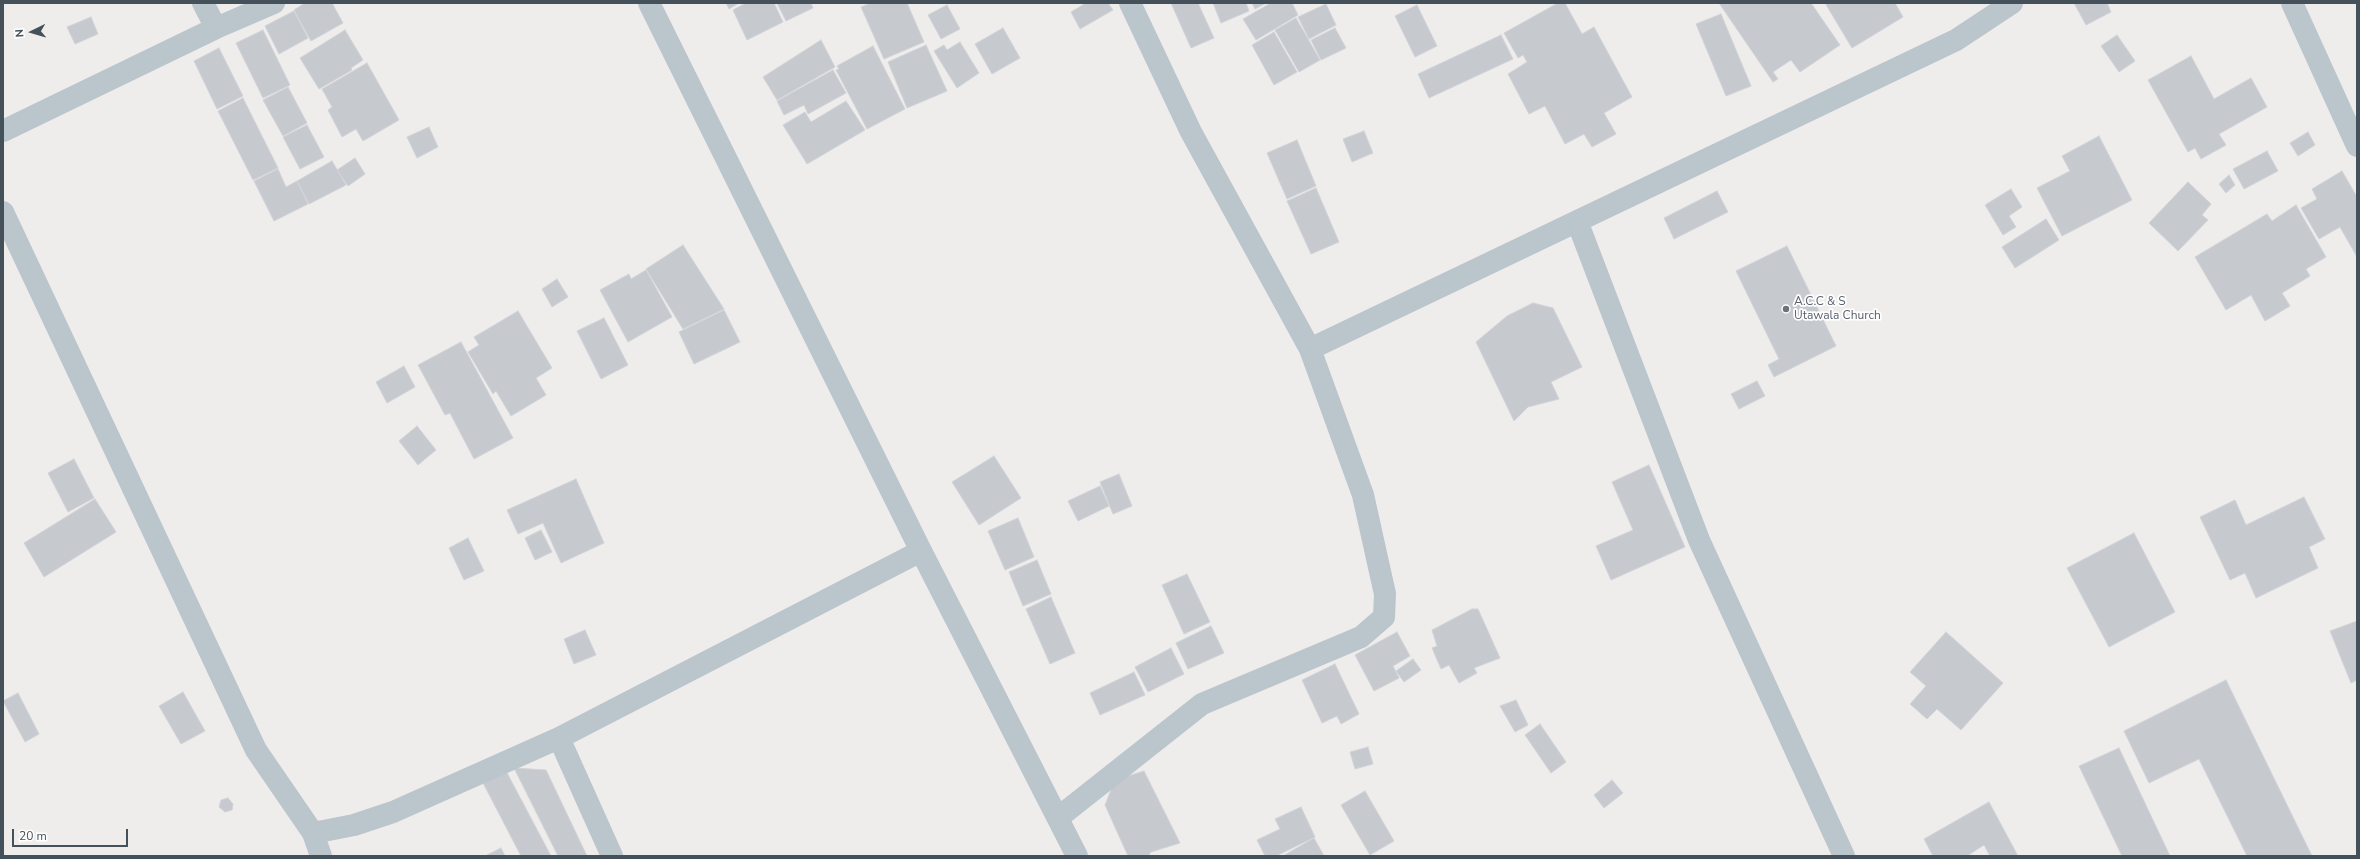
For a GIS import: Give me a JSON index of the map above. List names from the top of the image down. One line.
{"places":["A.C.C & S Utawala Church"],"scale_bar":"20 m","north":"left"}
